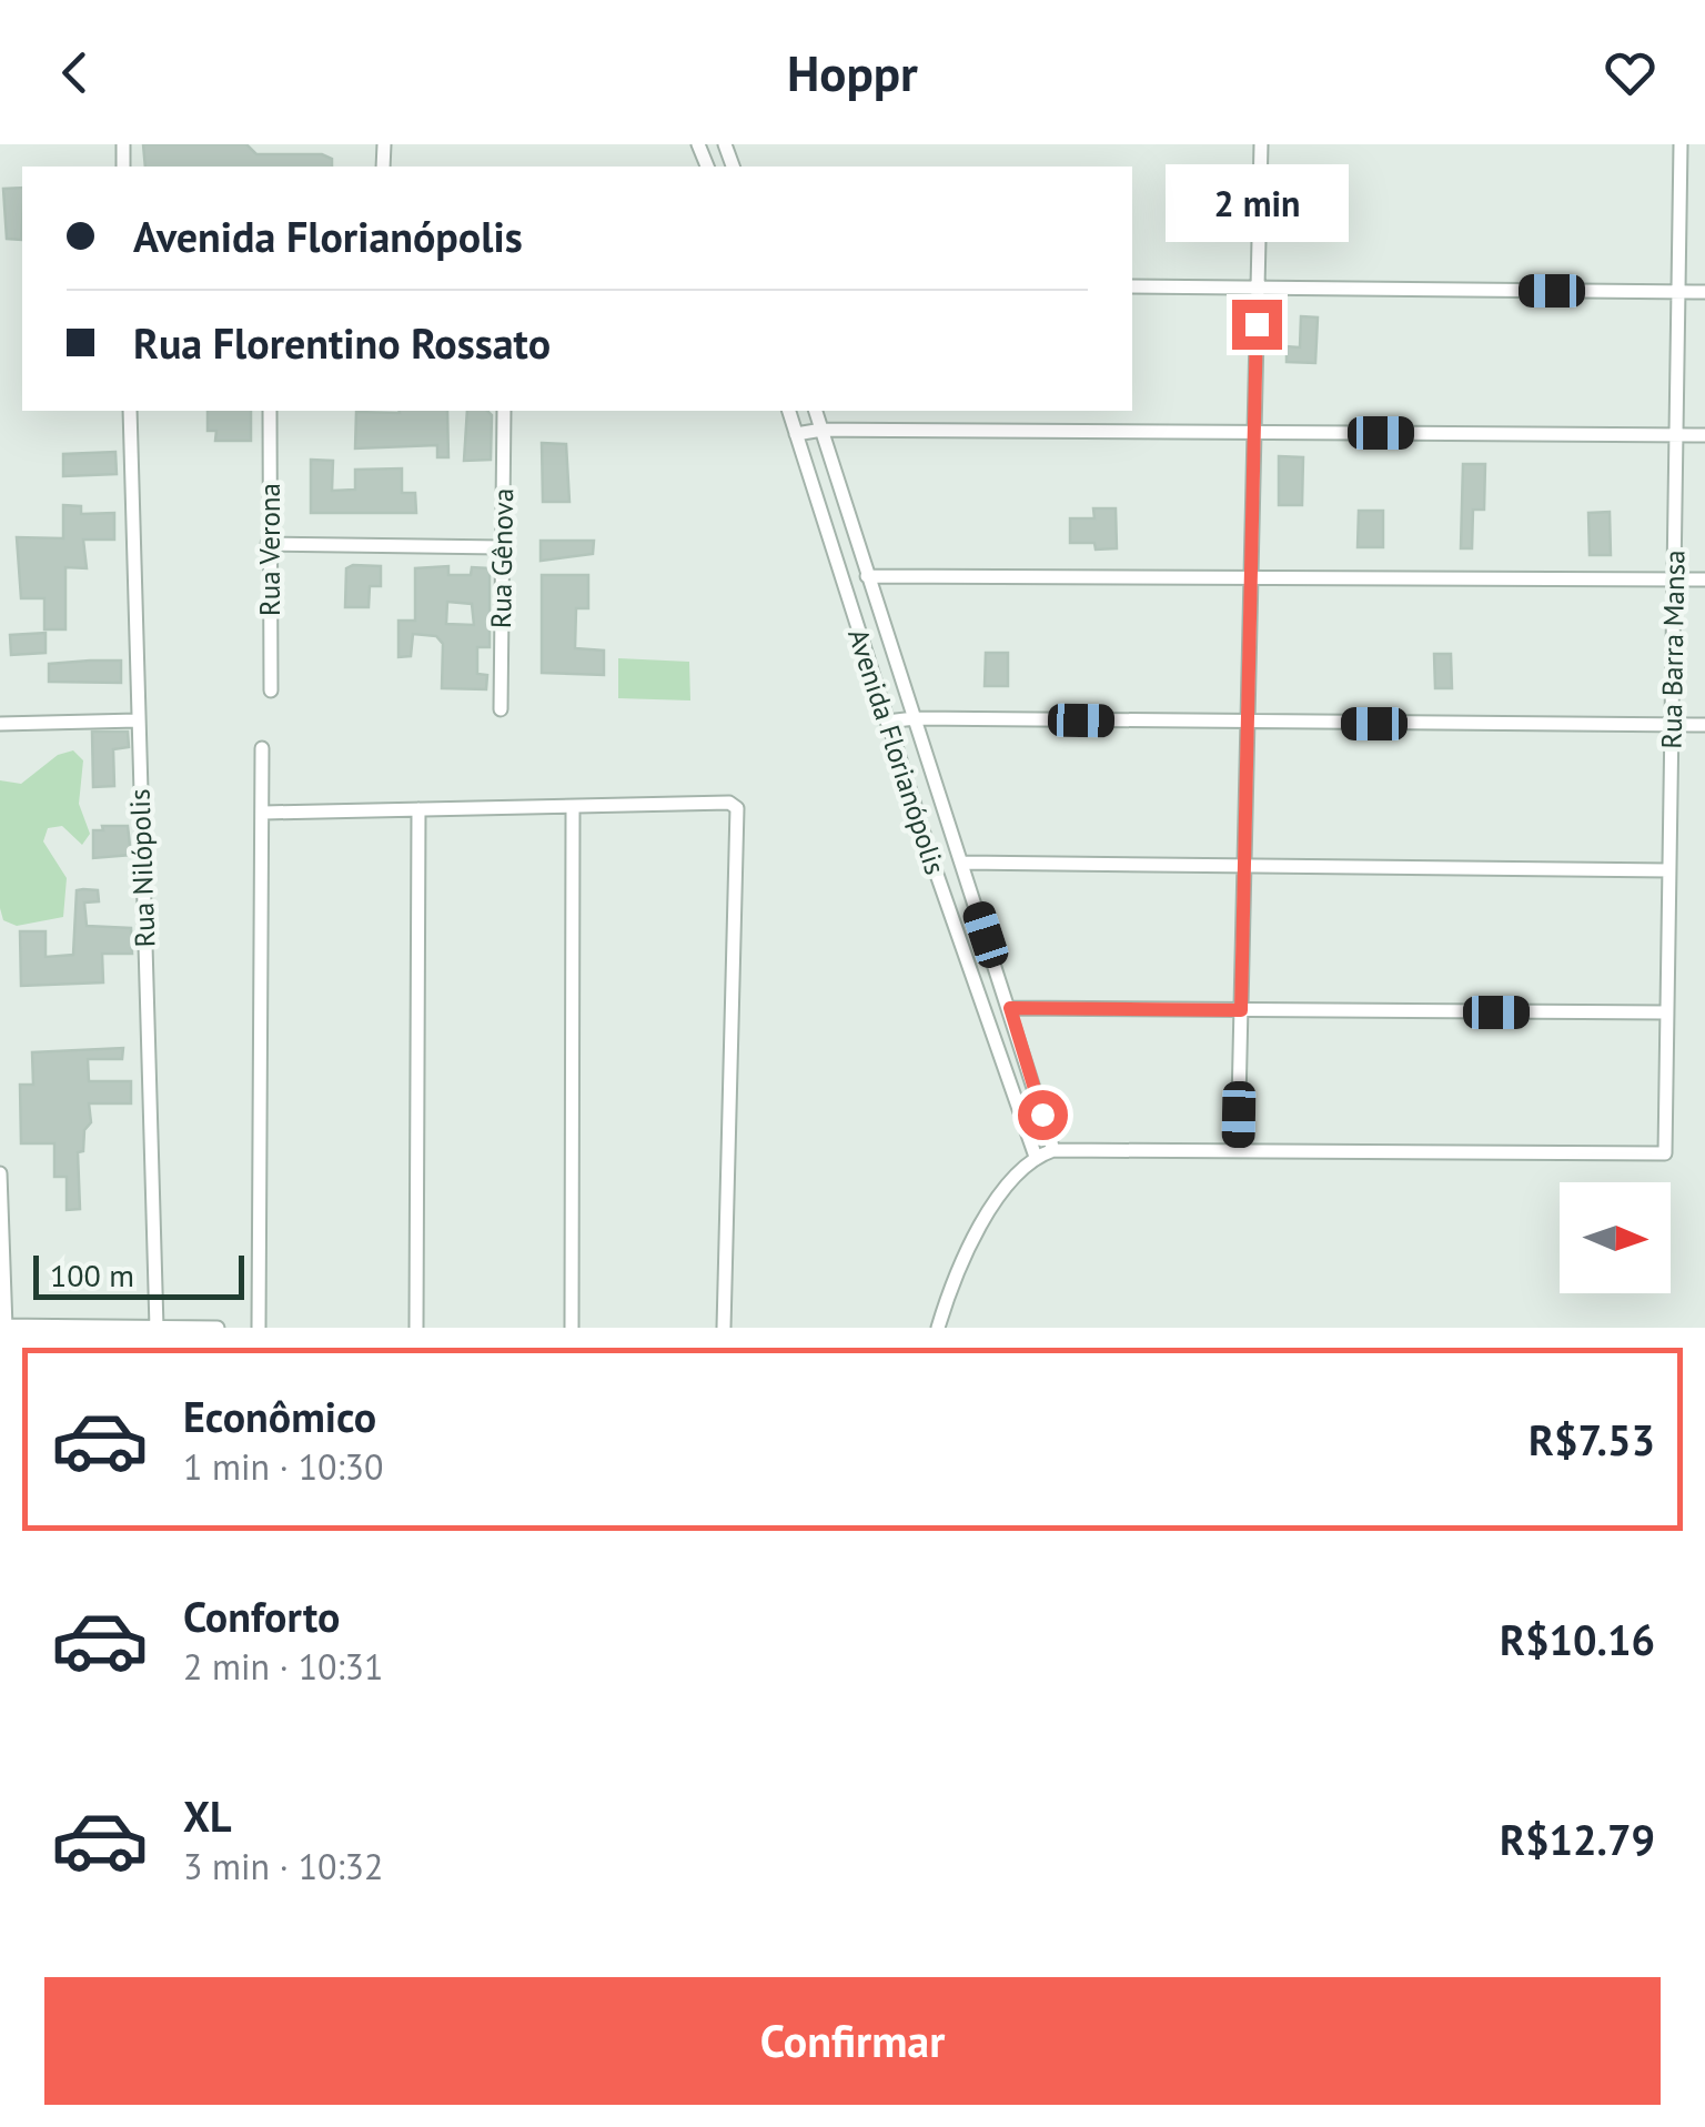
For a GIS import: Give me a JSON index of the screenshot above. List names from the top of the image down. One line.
{"streets":{"street":["Rua Verona","Rua Gênova","Rua Barra Mansa","Avenida Florianópolis","Rua Nilópolis"]},"scale_bar":"100 m","north":"right","page":{"header":"Hoppr","bubble":"2 min","banner":["Avenida Florianópolis","Rua Florentino Rossato"],"scale":"100 m","list":[{"name":"Econômico","note":"1 min · 10:30","value":"R$7.53"},{"name":"Conforto","note":"2 min · 10:31","value":"R$10.16"},{"name":"XL","note":"3 min · 10:32","value":"R$12.79"}],"buttons":"Confirmar"}}
